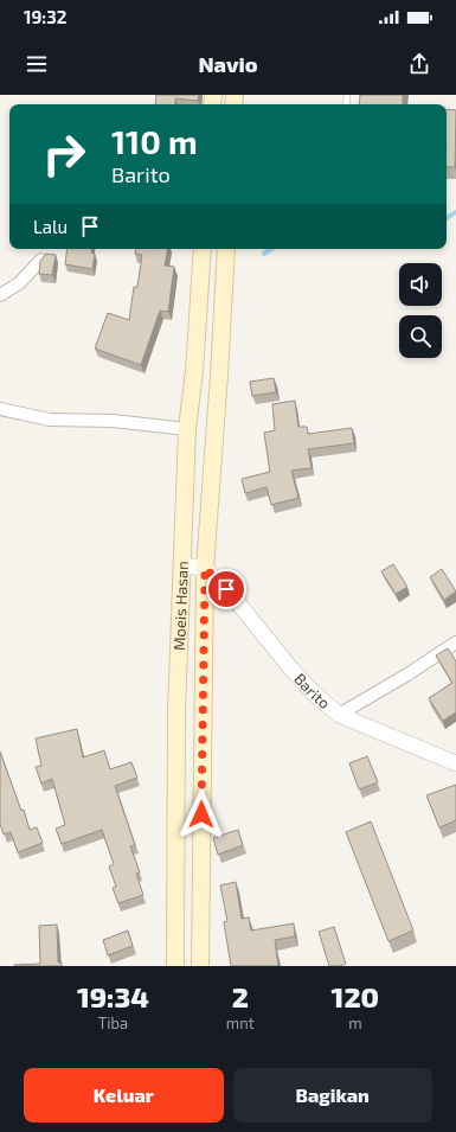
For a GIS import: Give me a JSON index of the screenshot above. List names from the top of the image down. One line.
{"streets":{"main road":["Moeis Hasan"],"street":["Barito"]},"crossings":[["Moeis Hasan","Barito"]],"page":{"status":"19:32","header":"Navio","turn":["110 m","Barito"],"then":"Lalu","eta":["19:34","Tiba","2","mnt","120","m"],"buttons":["Keluar","Bagikan"]}}
